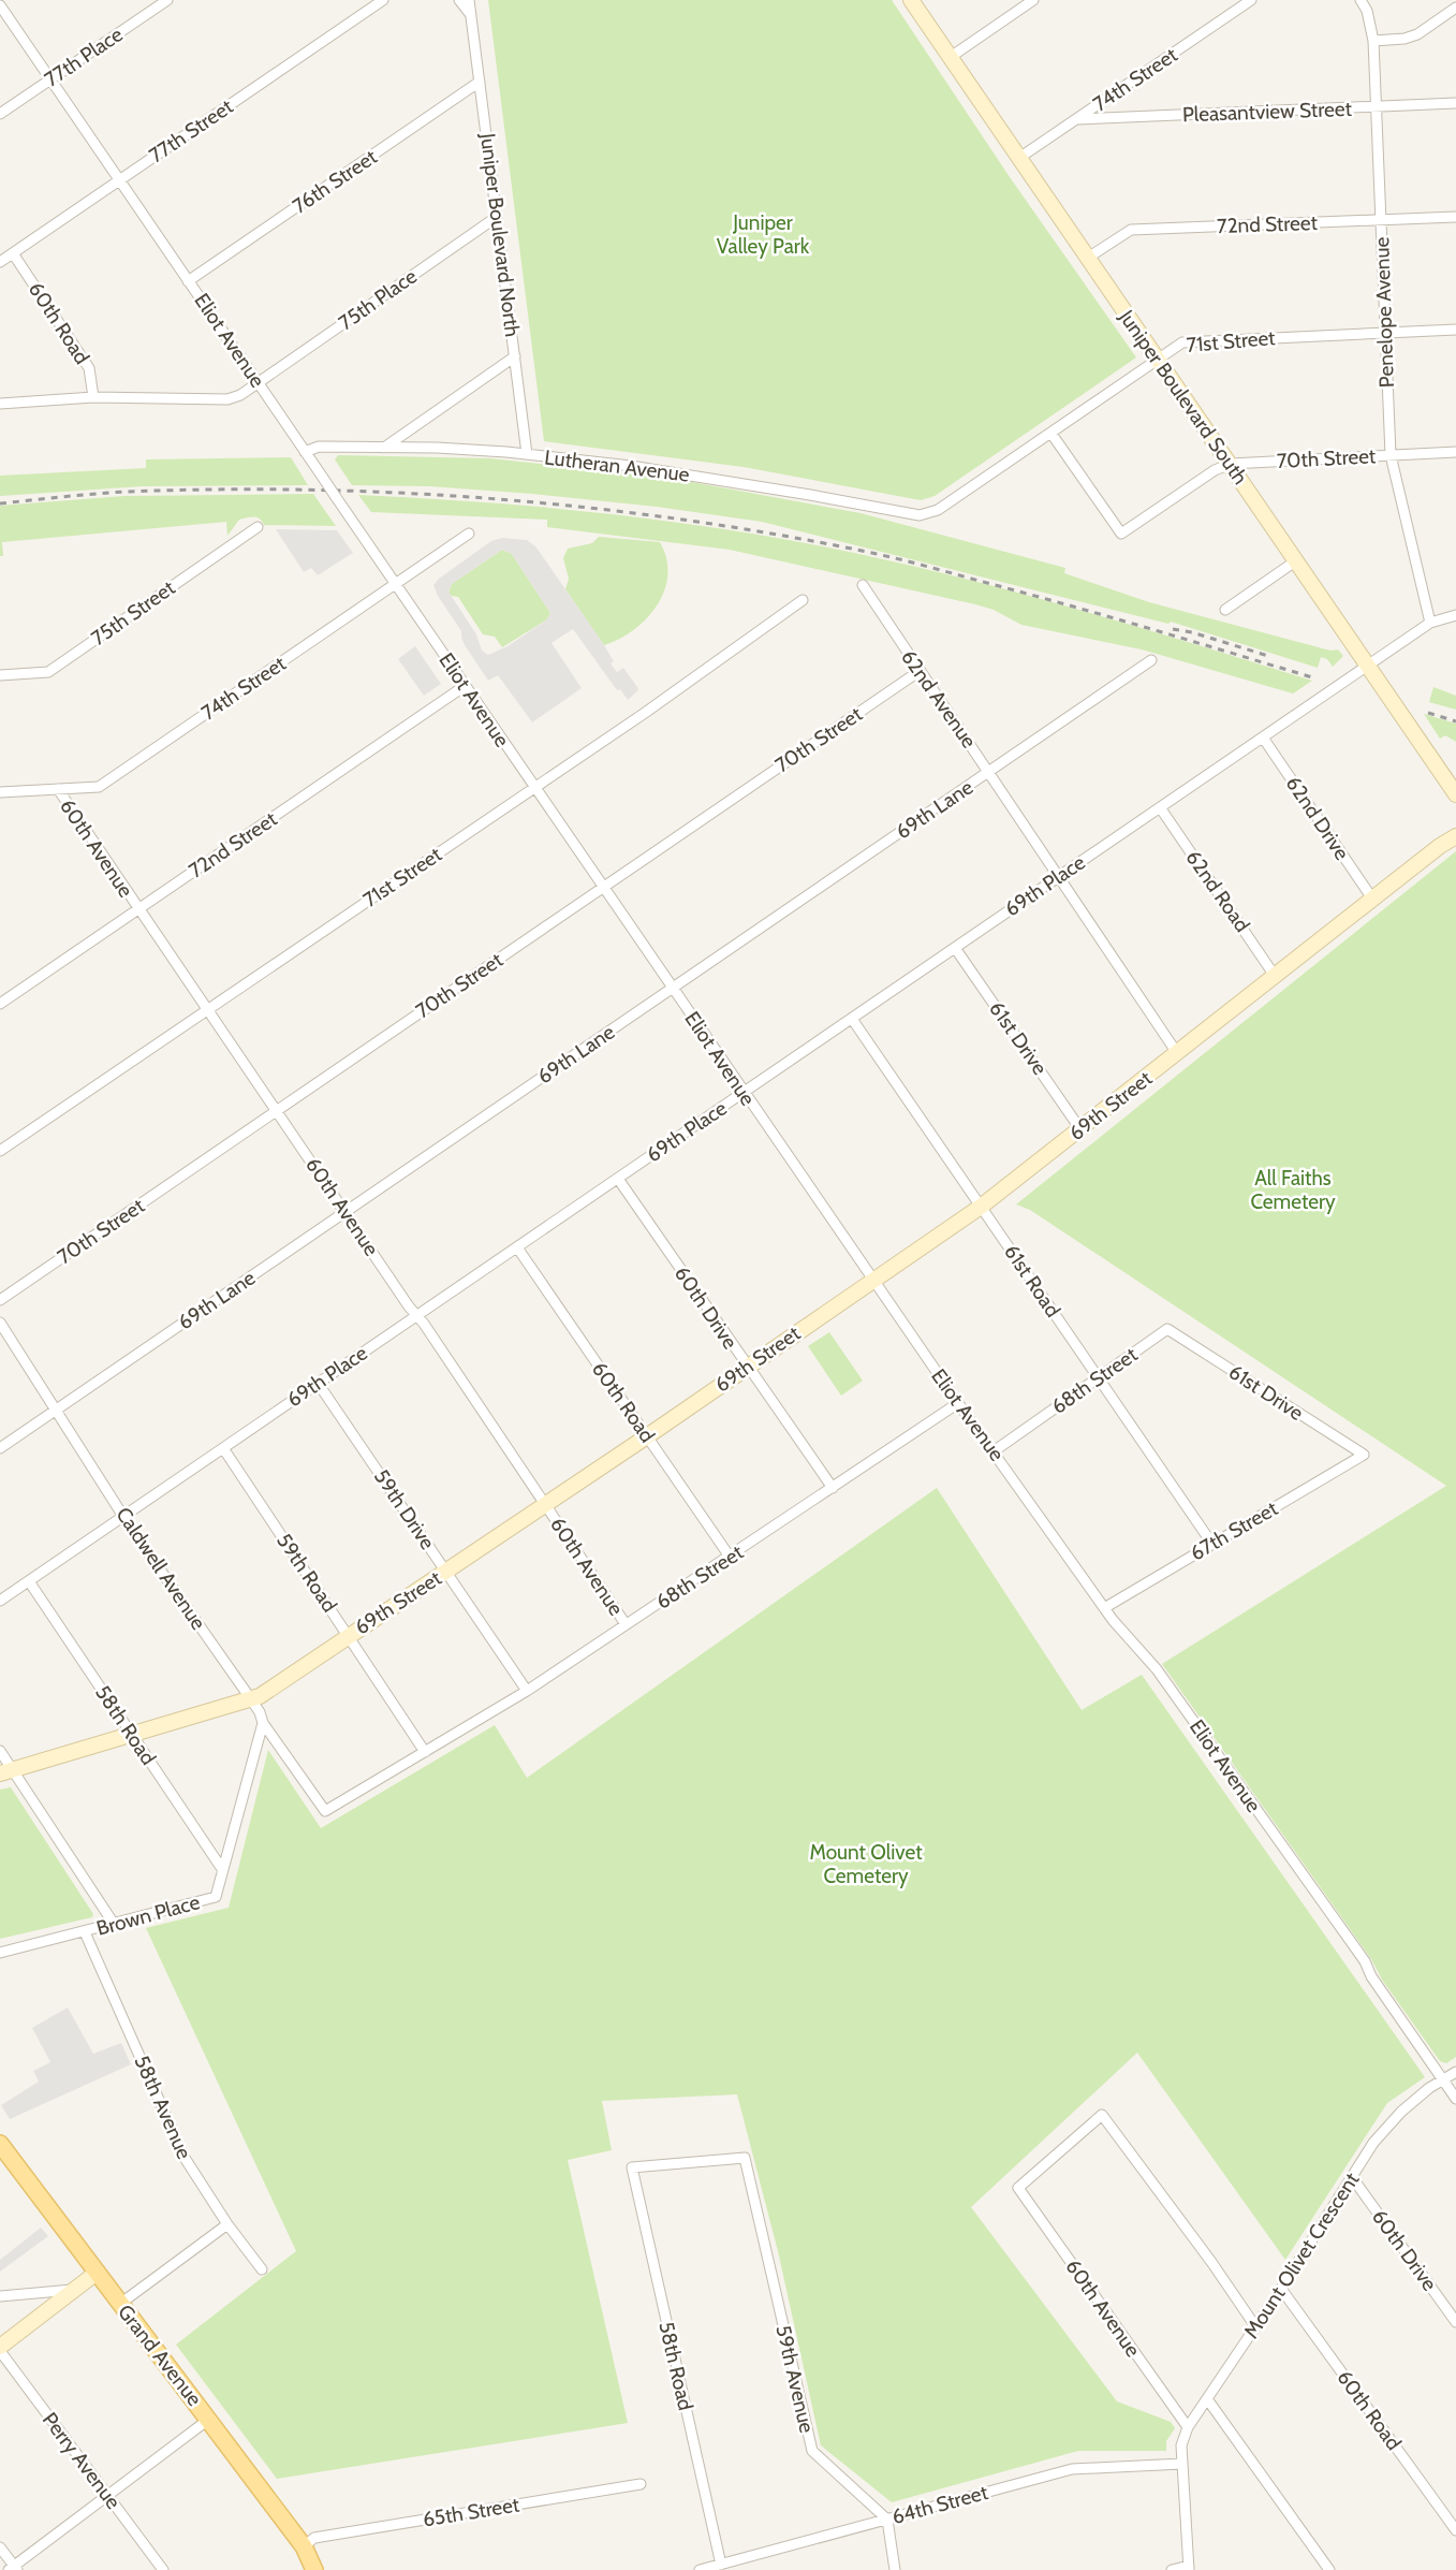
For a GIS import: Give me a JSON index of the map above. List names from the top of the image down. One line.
{"streets":{"main road":["Juniper Boulevard South","69th Street","Grand Avenue"],"street":["77th Place","74th Street","Pleasantview Street","77th Street","76th Street","72nd Street","Juniper Boulevard North","75th Place","Penelope Avenue","60th Road","Eliot Avenue","71st Street","70th Street","Lutheran Avenue","75th Street","62nd Avenue","69th Lane","62nd Drive","60th Avenue","69th Place","62nd Road","61st Drive","61st Road","60th Drive","68th Street","59th Drive","67th Street","Caldwell Avenue","59th Road","58th Road","Brown Place","58th Avenue","Mount Olivet Crescent","59th Avenue","Perry Avenue","64th Street","65th Street"]},"crossings":[["77th Place","Eliot Avenue"],["74th Street","Pleasantview Street"],["74th Street","Eliot Avenue"],["74th Street","Juniper Boulevard South"],["74th Street","60th Avenue"],["Pleasantview Street","Penelope Avenue"],["77th Street","60th Road"],["77th Street","Eliot Avenue"],["76th Street","Juniper Boulevard North"],["76th Street","Eliot Avenue"],["72nd Street","Penelope Avenue"],["72nd Street","Eliot Avenue"],["72nd Street","Juniper Boulevard South"],["72nd Street","60th Avenue"],["Juniper Boulevard North","75th Place"],["Juniper Boulevard North","Lutheran Avenue"],["75th Place","Eliot Avenue"],["Penelope Avenue","71st Street"],["Penelope Avenue","70th Street"],["Penelope Avenue","69th Place"],["60th Road","69th Place"],["60th Road","69th Street"],["60th Road","68th Street"],["60th Road","Mount Olivet Crescent"],["Eliot Avenue","71st Street"],["Eliot Avenue","70th Street"],["Eliot Avenue","Lutheran Avenue"],["Eliot Avenue","69th Lane"],["Eliot Avenue","69th Place"],["Eliot Avenue","69th Street"],["Eliot Avenue","68th Street"],["Eliot Avenue","67th Street"],["Eliot Avenue","Mount Olivet Crescent"],["71st Street","Juniper Boulevard South"],["71st Street","70th Street"],["71st Street","Lutheran Avenue"],["71st Street","60th Avenue"],["Juniper Boulevard South","70th Street"],["Juniper Boulevard South","69th Place"],["70th Street","62nd Avenue"],["70th Street","60th Avenue"],["62nd Avenue","69th Lane"],["62nd Avenue","69th Place"],["62nd Avenue","69th Street"],["69th Lane","60th Avenue"],["69th Lane","Caldwell Avenue"],["62nd Drive","69th Place"],["62nd Drive","69th Street"],["60th Avenue","69th Place"],["60th Avenue","69th Street"],["60th Avenue","68th Street"],["60th Avenue","Mount Olivet Crescent"],["69th Place","62nd Road"],["69th Place","61st Drive"],["69th Place","61st Road"],["69th Place","60th Drive"],["69th Place","59th Drive"],["69th Place","Caldwell Avenue"],["69th Place","59th Road"],["69th Place","58th Road"],["62nd Road","69th Street"],["61st Drive","69th Street"],["61st Drive","68th Street"],["61st Drive","67th Street"],["69th Street","61st Road"],["69th Street","60th Drive"],["69th Street","59th Drive"],["69th Street","Caldwell Avenue"],["69th Street","59th Road"],["69th Street","58th Road"],["61st Road","68th Street"],["61st Road","67th Street"],["60th Drive","68th Street"],["60th Drive","Mount Olivet Crescent"],["68th Street","59th Drive"],["68th Street","Caldwell Avenue"],["68th Street","59th Road"],["Caldwell Avenue","Brown Place"],["58th Road","Brown Place"],["58th Road","59th Avenue"],["58th Road","64th Street"],["Brown Place","58th Avenue"],["Mount Olivet Crescent","64th Street"],["Grand Avenue","65th Street"],["59th Avenue","64th Street"]],"parks":["Juniper Valley Park","All Faiths Cemetery","Mount Olivet Cemetery"]}
